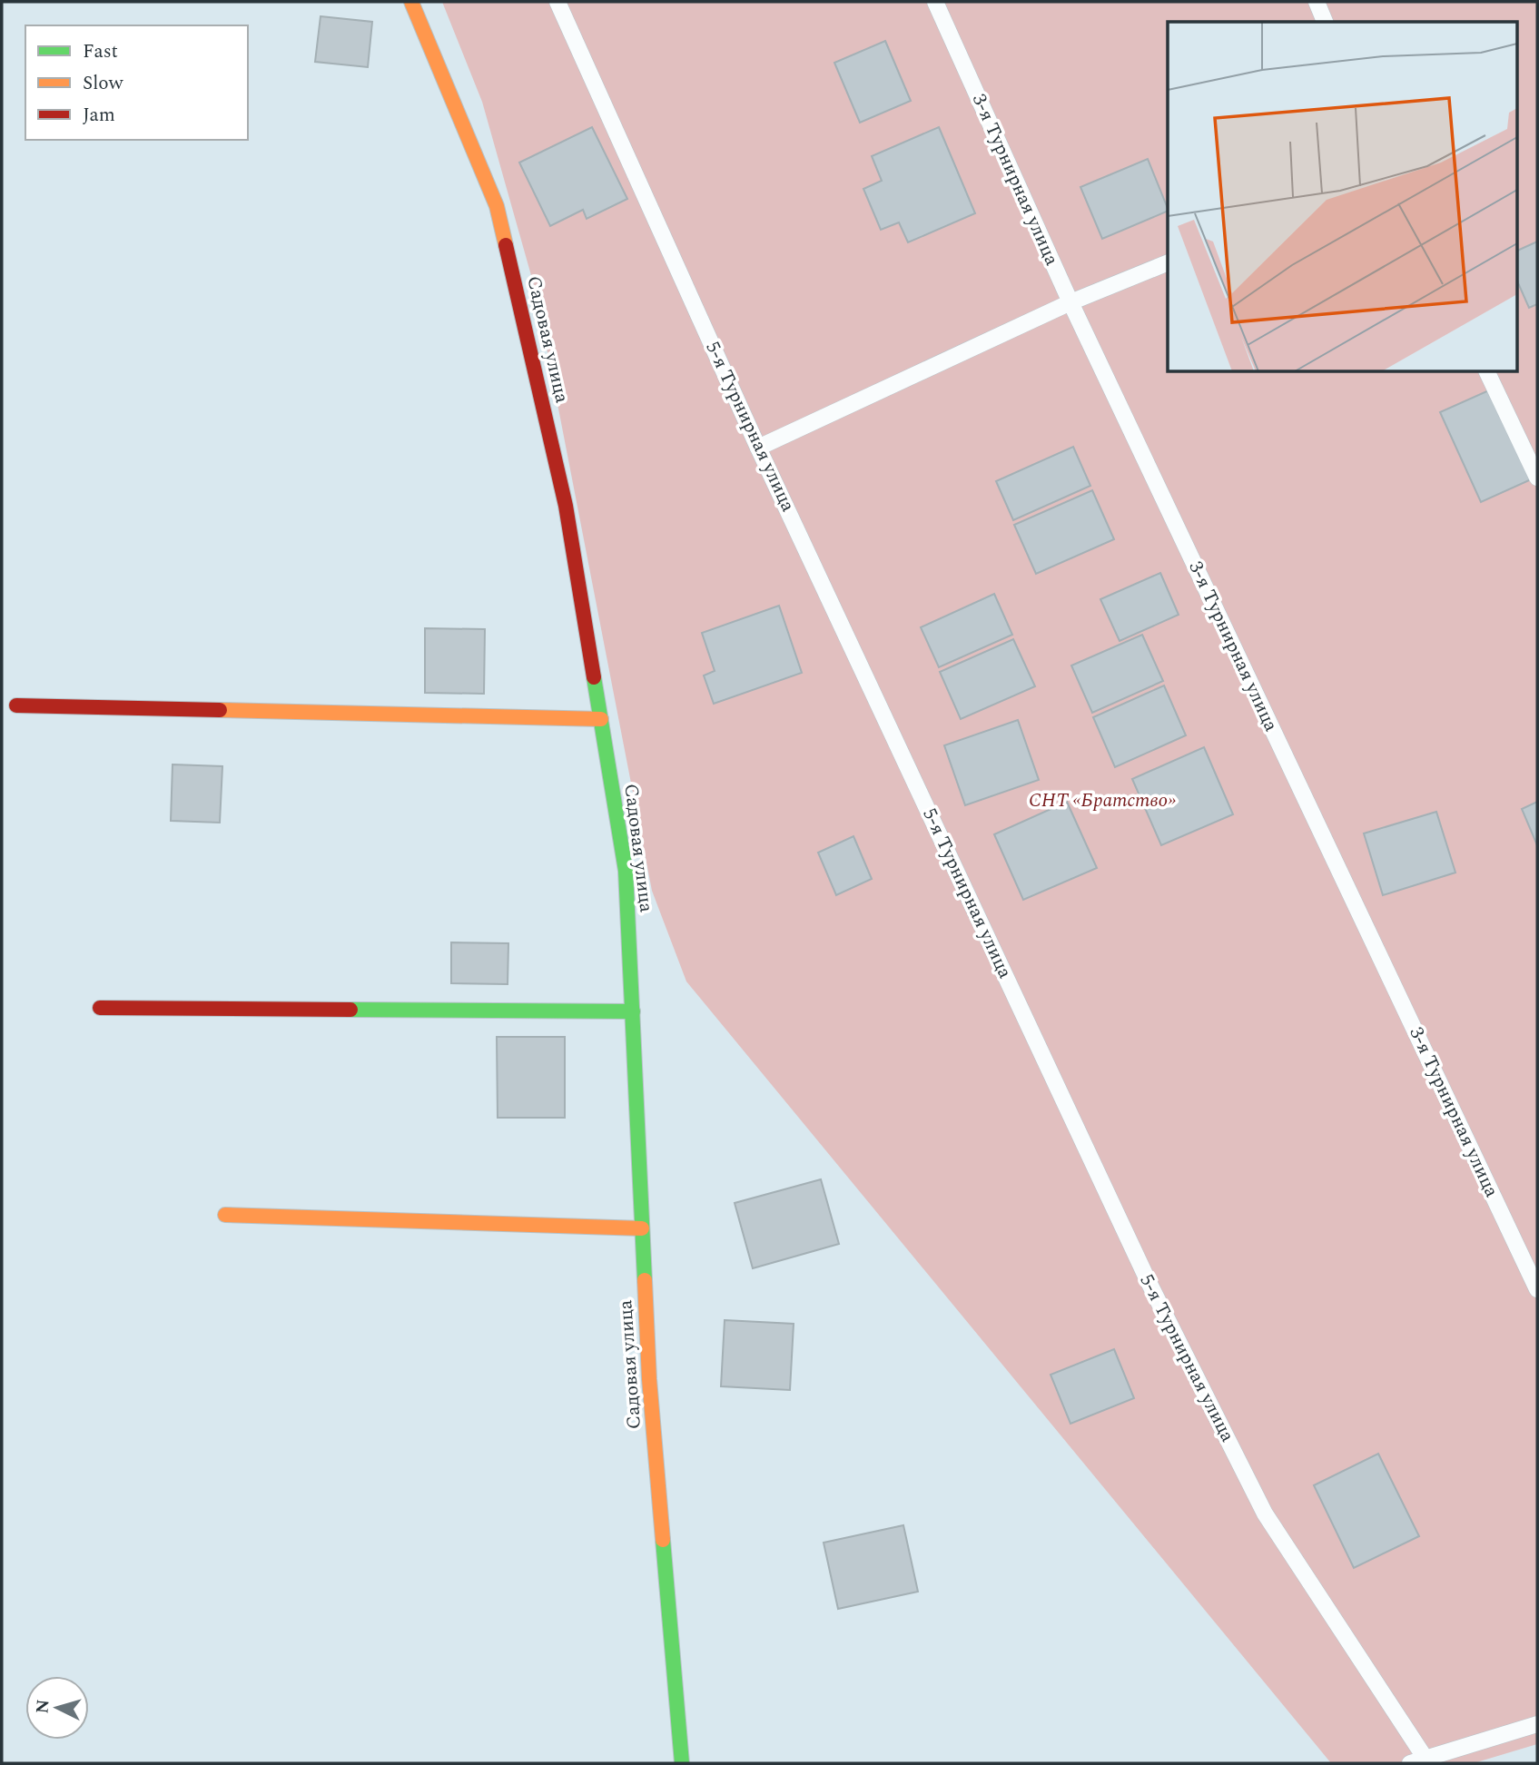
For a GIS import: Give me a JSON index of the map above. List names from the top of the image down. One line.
{"streets":{"street":["Садовая улица"],"lane":["3-я Турнирная улица","5-я Турнирная улица"]},"parks":["СНТ «Братство»"],"legend":["Fast","Slow","Jam"],"north":"left"}
